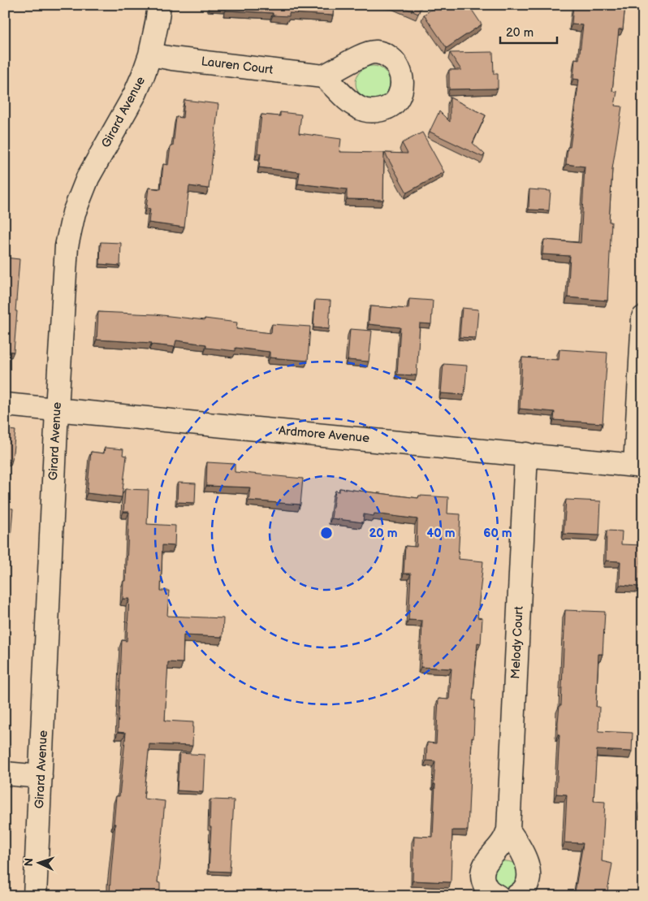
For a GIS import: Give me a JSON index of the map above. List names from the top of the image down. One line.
{"streets":{"street":["Lauren Court","Girard Avenue","Ardmore Avenue","Melody Court"]},"crossings":[["Lauren Court","Girard Avenue"],["Girard Avenue","Ardmore Avenue"],["Ardmore Avenue","Melody Court"]],"scale_bar":"20 m","north":"left","rings":["20 m","40 m","60 m"]}
